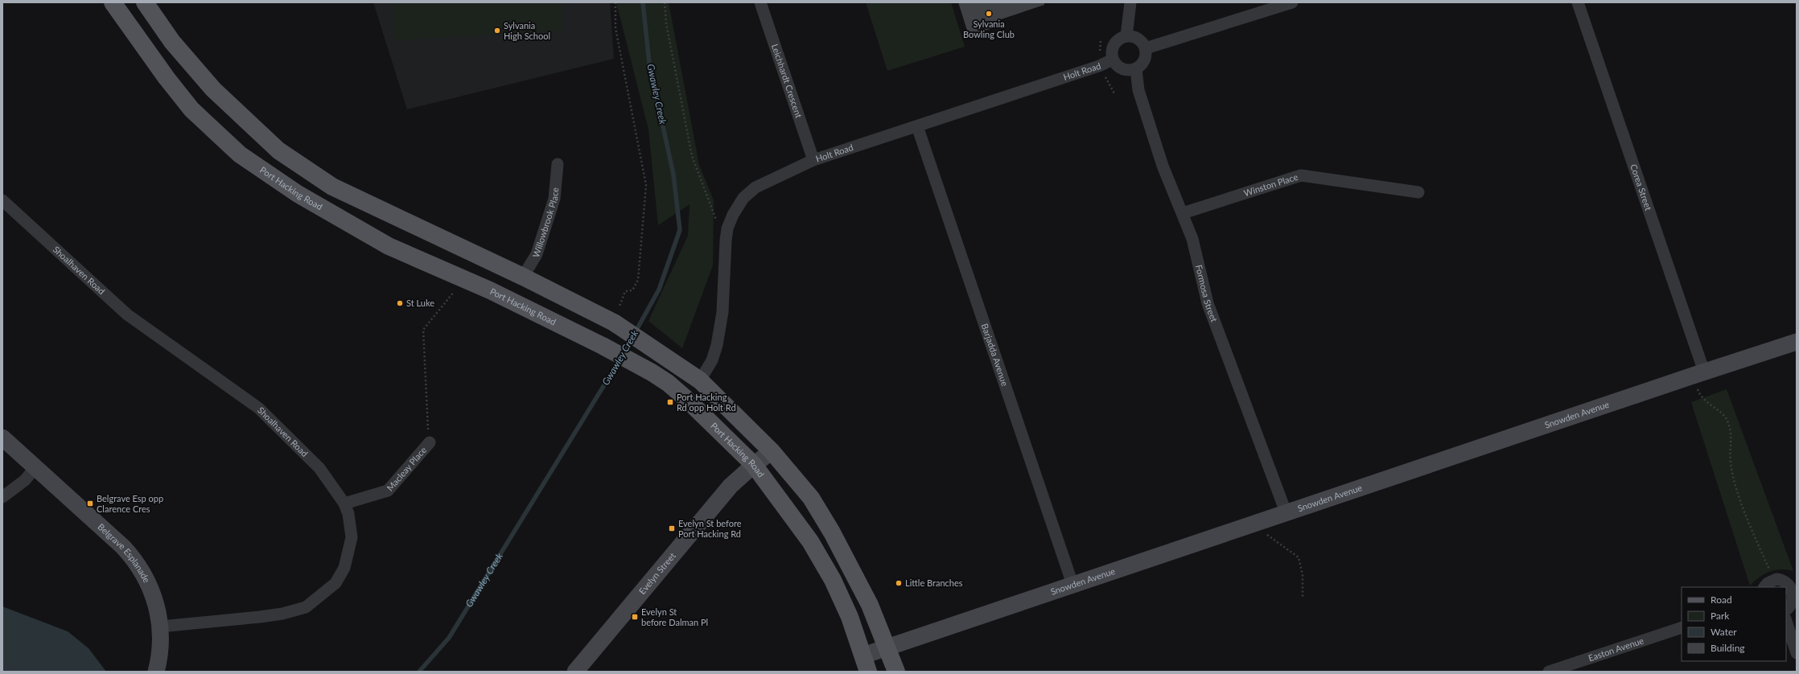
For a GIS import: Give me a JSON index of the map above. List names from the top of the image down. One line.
{"streets":{"main road":["Port Hacking Road"],"street":["Holt Road","Leichhardt Crescent","Winston Place","Corea Street","Willowbrook Place","Shoalhaven Road","Formosa Street","Barjadda Avenue","Snowden Avenue","Macleay Place","Belgrave Esplanade","Evelyn Street","Easton Avenue"]},"crossings":[["Holt Road","Leichhardt Crescent"],["Holt Road","Formosa Street"],["Holt Road","Barjadda Avenue"],["Winston Place","Formosa Street"],["Corea Street","Snowden Avenue"],["Port Hacking Road","Snowden Avenue"],["Port Hacking Road","Evelyn Street"],["Shoalhaven Road","Macleay Place"],["Shoalhaven Road","Belgrave Esplanade"],["Formosa Street","Snowden Avenue"],["Barjadda Avenue","Snowden Avenue"]],"water":["Gwawley Creek"],"places":{"other":["Sylvania Bowling Club","Sylvania High School","St Luke","Little Branches"],"transit":["Port Hacking Rd opp Holt Rd","Belgrave Esp opp Clarence Cres","Evelyn St before Port Hacking Rd","Evelyn St before Dalman Pl"]},"legend":["Road","Park","Water","Building"]}
